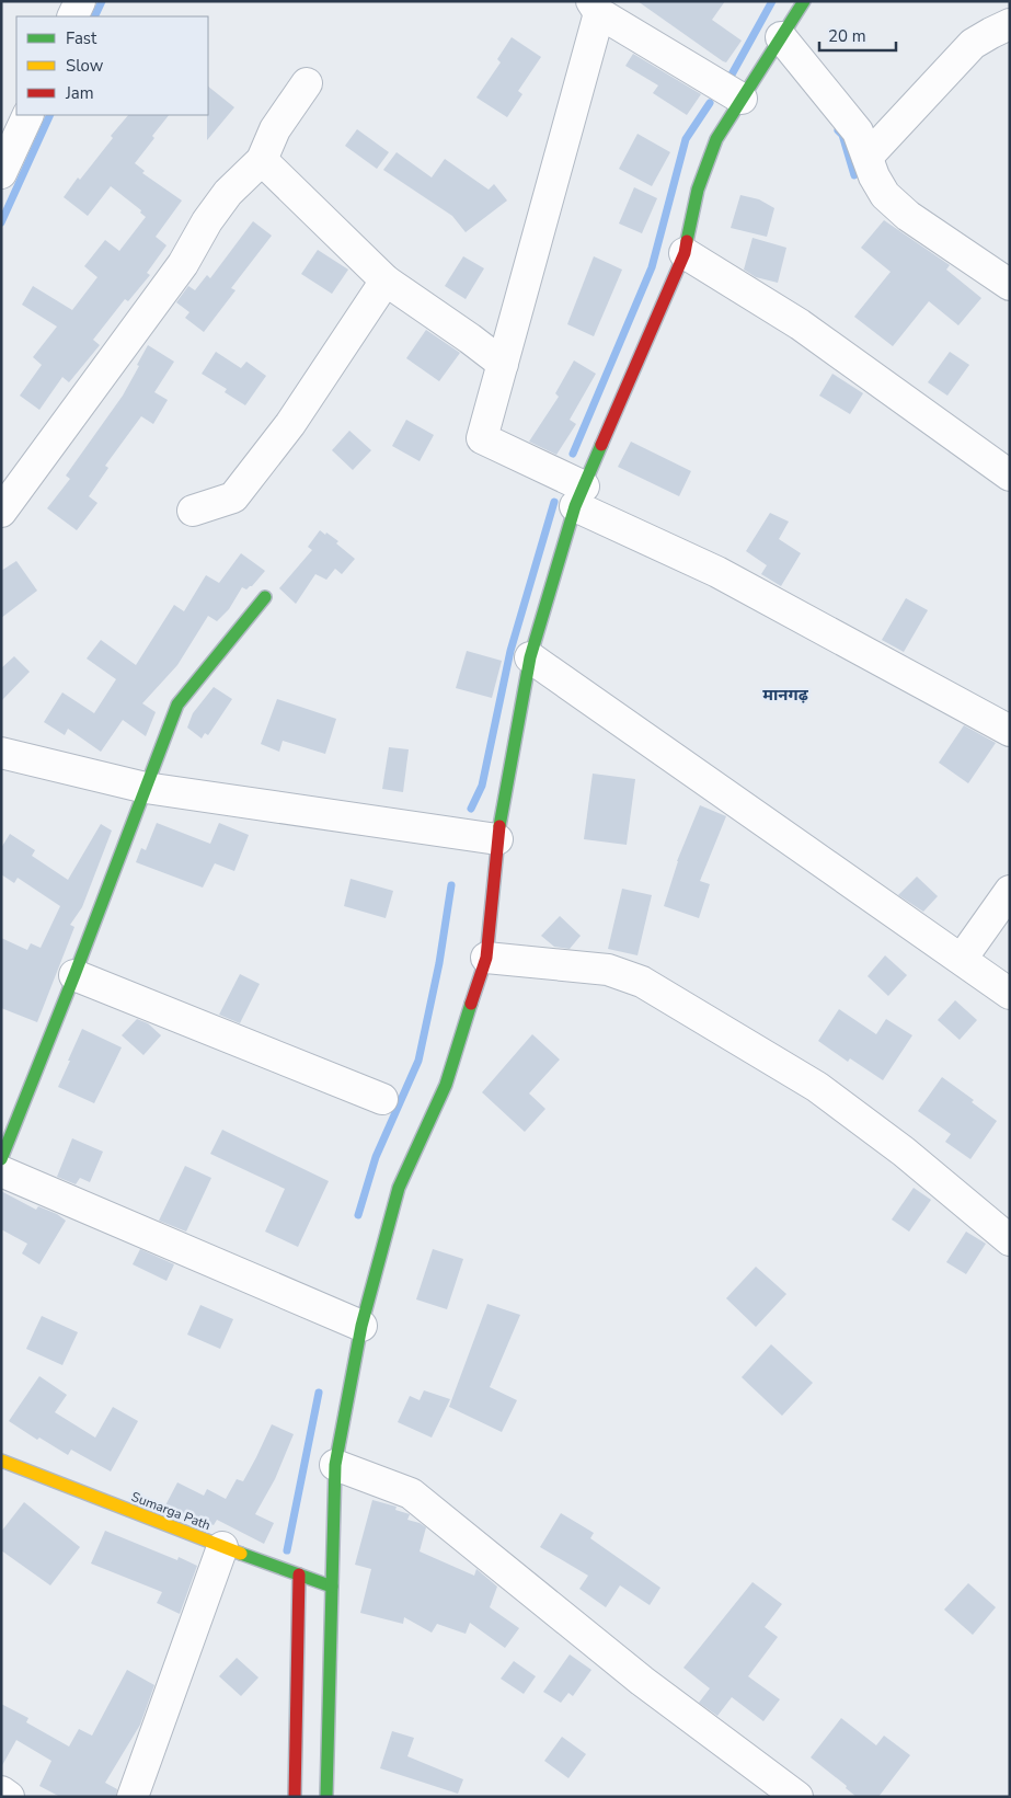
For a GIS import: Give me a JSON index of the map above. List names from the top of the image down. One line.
{"streets":{"street":["Sumarga Path"]},"districts":["मानगढ़"],"legend":["Fast","Slow","Jam"],"scale_bar":"20 m"}
